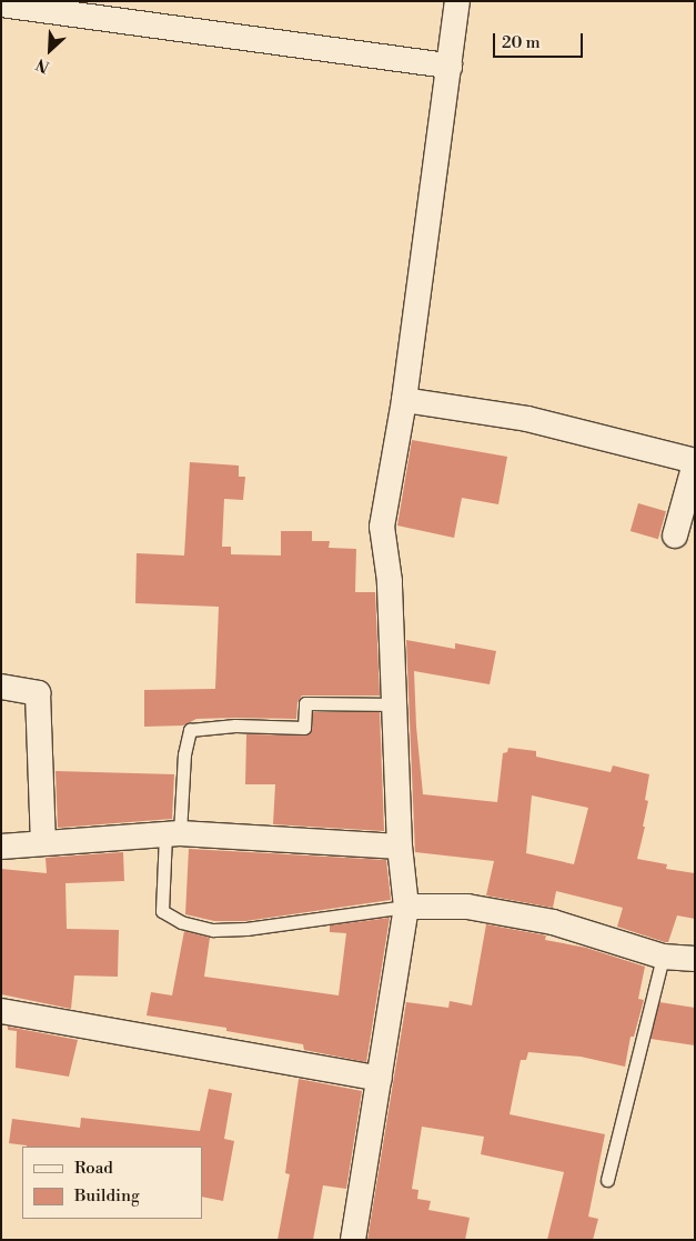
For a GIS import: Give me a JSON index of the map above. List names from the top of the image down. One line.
{"legend":["Road","Building"],"scale_bar":"20 m","north":"bottom left"}
